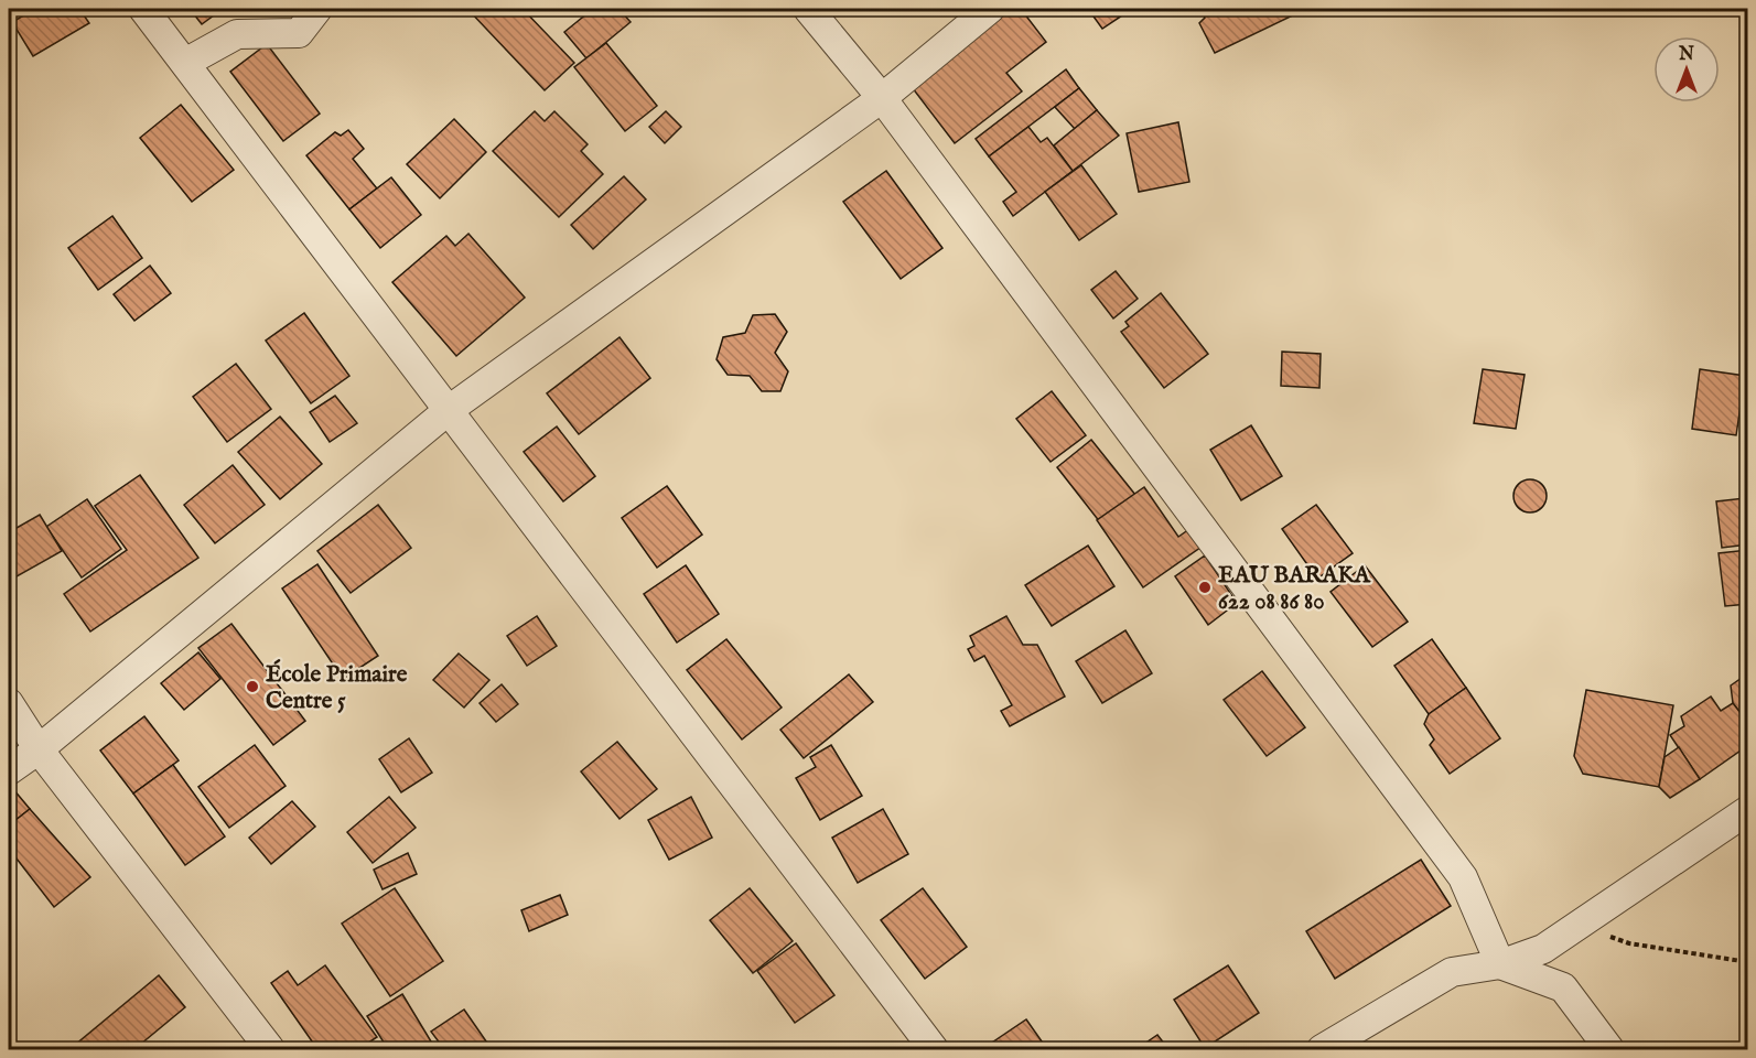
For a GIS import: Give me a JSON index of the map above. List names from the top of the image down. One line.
{"places":["EAU BARAKA 622 08 86 80","École Primaire Centre 5"],"north":"top"}
